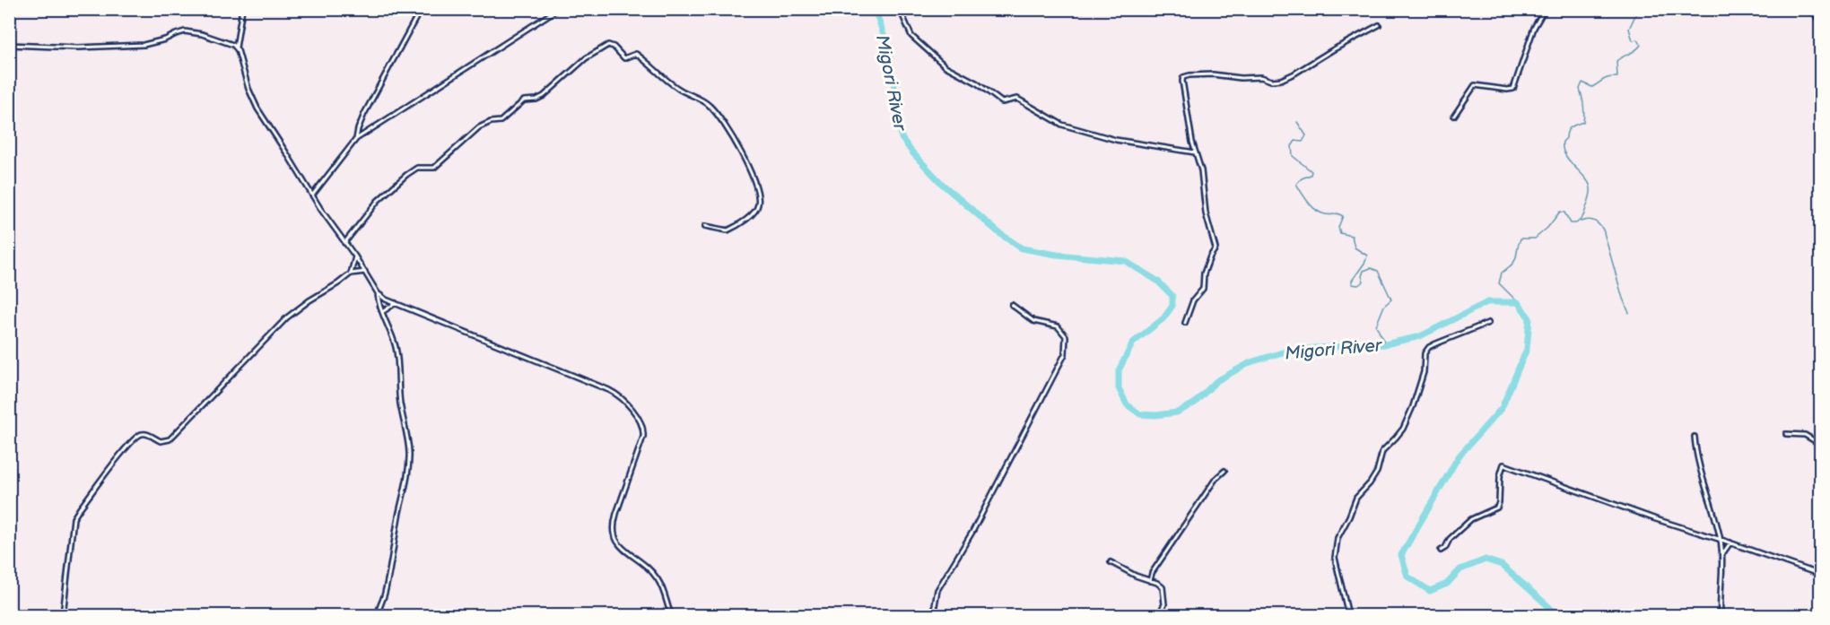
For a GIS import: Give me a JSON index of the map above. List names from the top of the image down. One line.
{"water":["Migori River"]}
